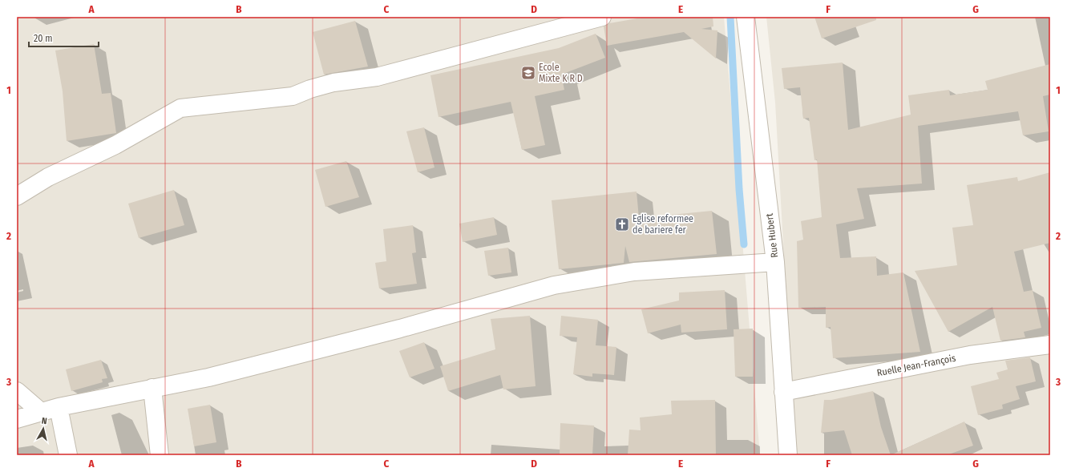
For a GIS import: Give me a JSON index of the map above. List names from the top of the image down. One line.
{"streets":{"street":["Rue Hubert","Ruelle Jean-François"]},"crossings":[["Rue Hubert","Ruelle Jean-François"]],"places":{"school or university":["Ecole Mixte K R D"],"church":["Eglise reformee de bariere fer"]},"scale_bar":"20 m","north":"top","grid":{"columns":["A","B","C","D","E","F","G"],"rows":["1","2","3"]}}
